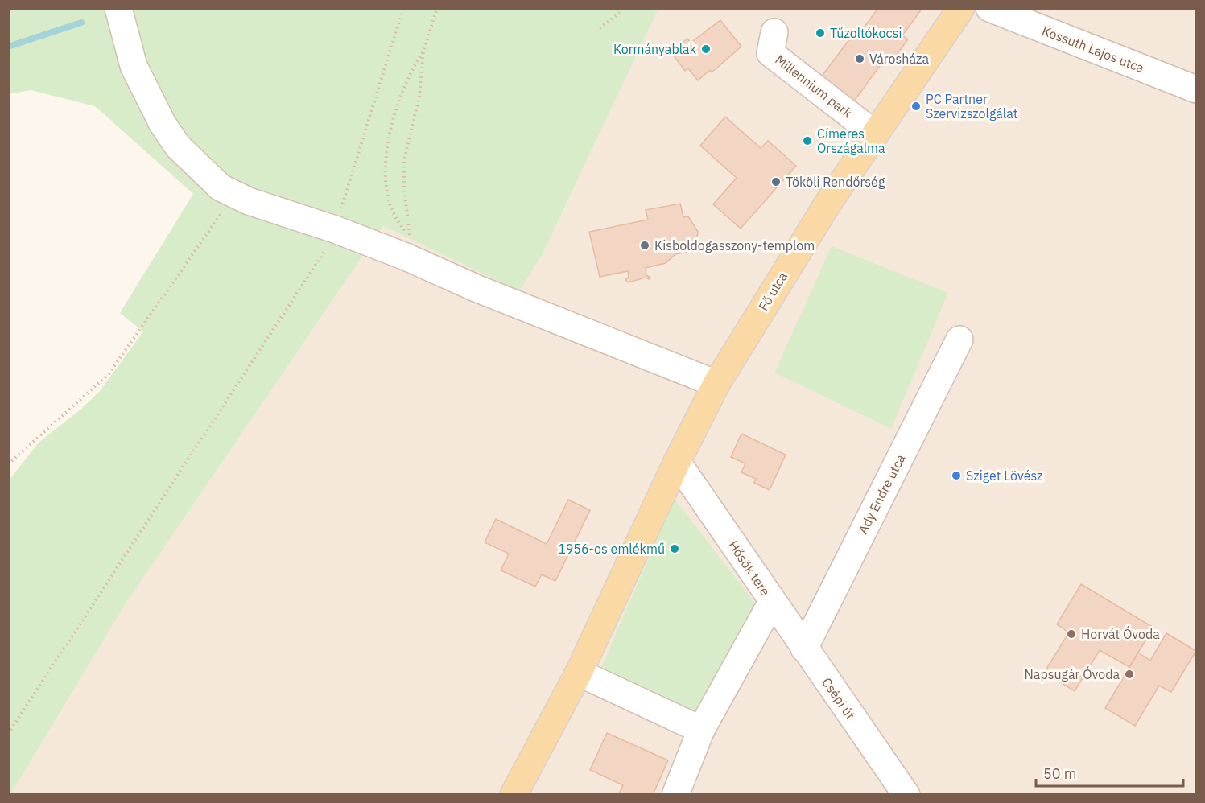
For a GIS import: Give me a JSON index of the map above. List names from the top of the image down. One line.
{"streets":{"main road":["Fő utca"],"street":["Kossuth Lajos utca","Millennium park","Ady Endre utca","Hősök tere","Csépi út"]},"crossings":[["Millennium park","Fő utca"],["Fő utca","Hősök tere"],["Ady Endre utca","Csépi út"],["Hősök tere","Csépi út"]],"places":["Tűzoltókocsi","Kormányablak","Városháza","PC Partner Szervizszolgálat","Címeres Országalma","Tököli Rendőrség","Kisboldogasszony-templom","Sziget Lövész","1956-os emlékmű","Horvát Óvoda","Napsugár Óvoda"],"scale_bar":"50 m"}
